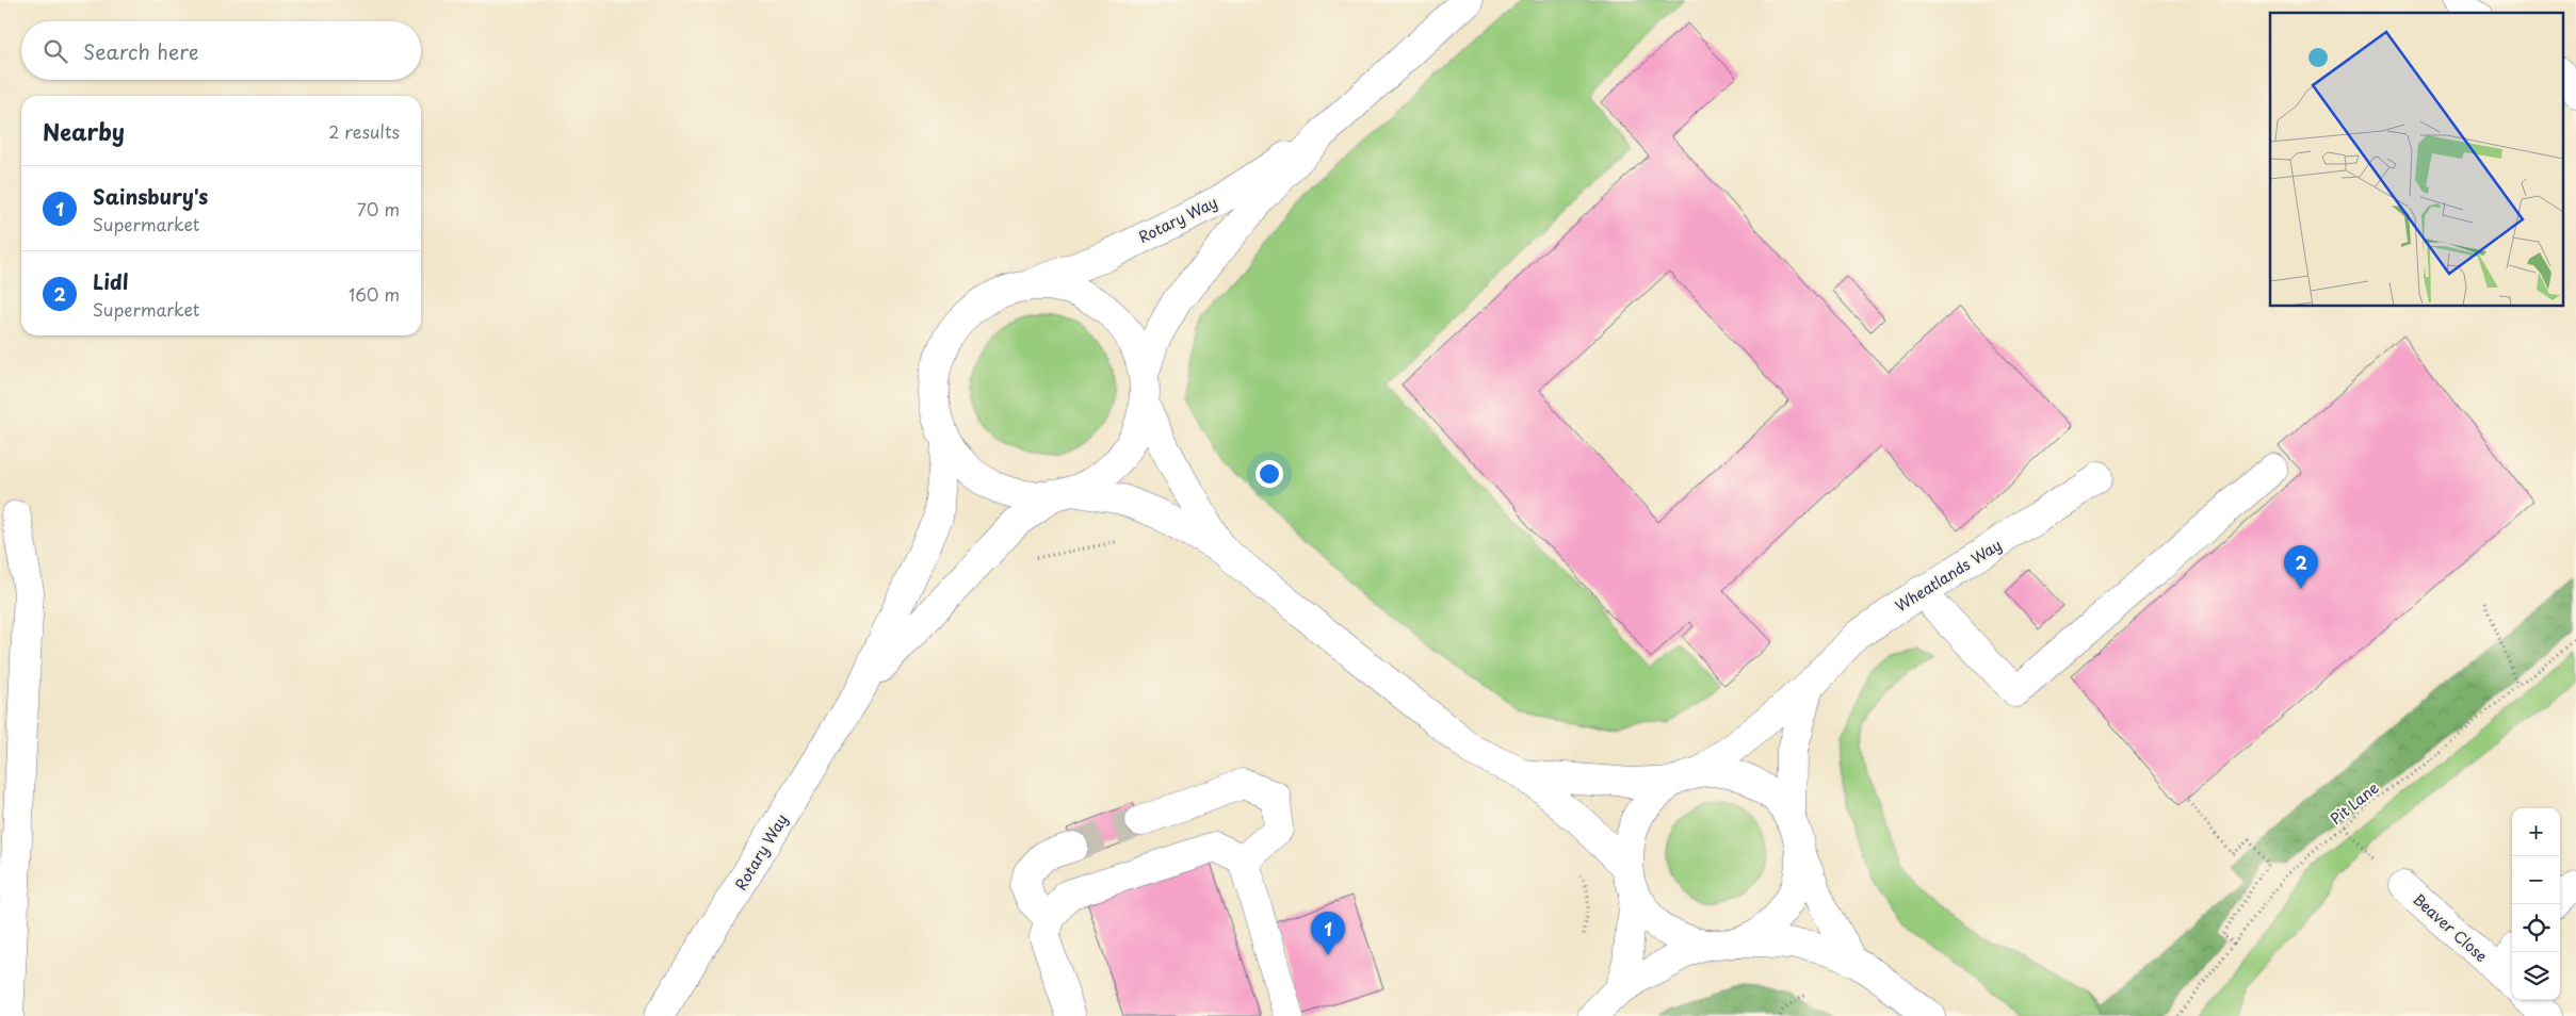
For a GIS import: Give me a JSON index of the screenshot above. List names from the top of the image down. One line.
{"streets":{"street":["Rotary Way","Wheatlands Way","Beaver Close"],"path":["Pit Lane"]},"page":{"search":"Search here","heading":["Nearby","2 results"],"list":[{"mark":"1","name":"Sainsbury's","note":"Supermarket","value":"70 m"},{"mark":"2","name":"Lidl","note":"Supermarket","value":"160 m"}],"pins":["2","1"],"map_buttons":["+","−"]}}
